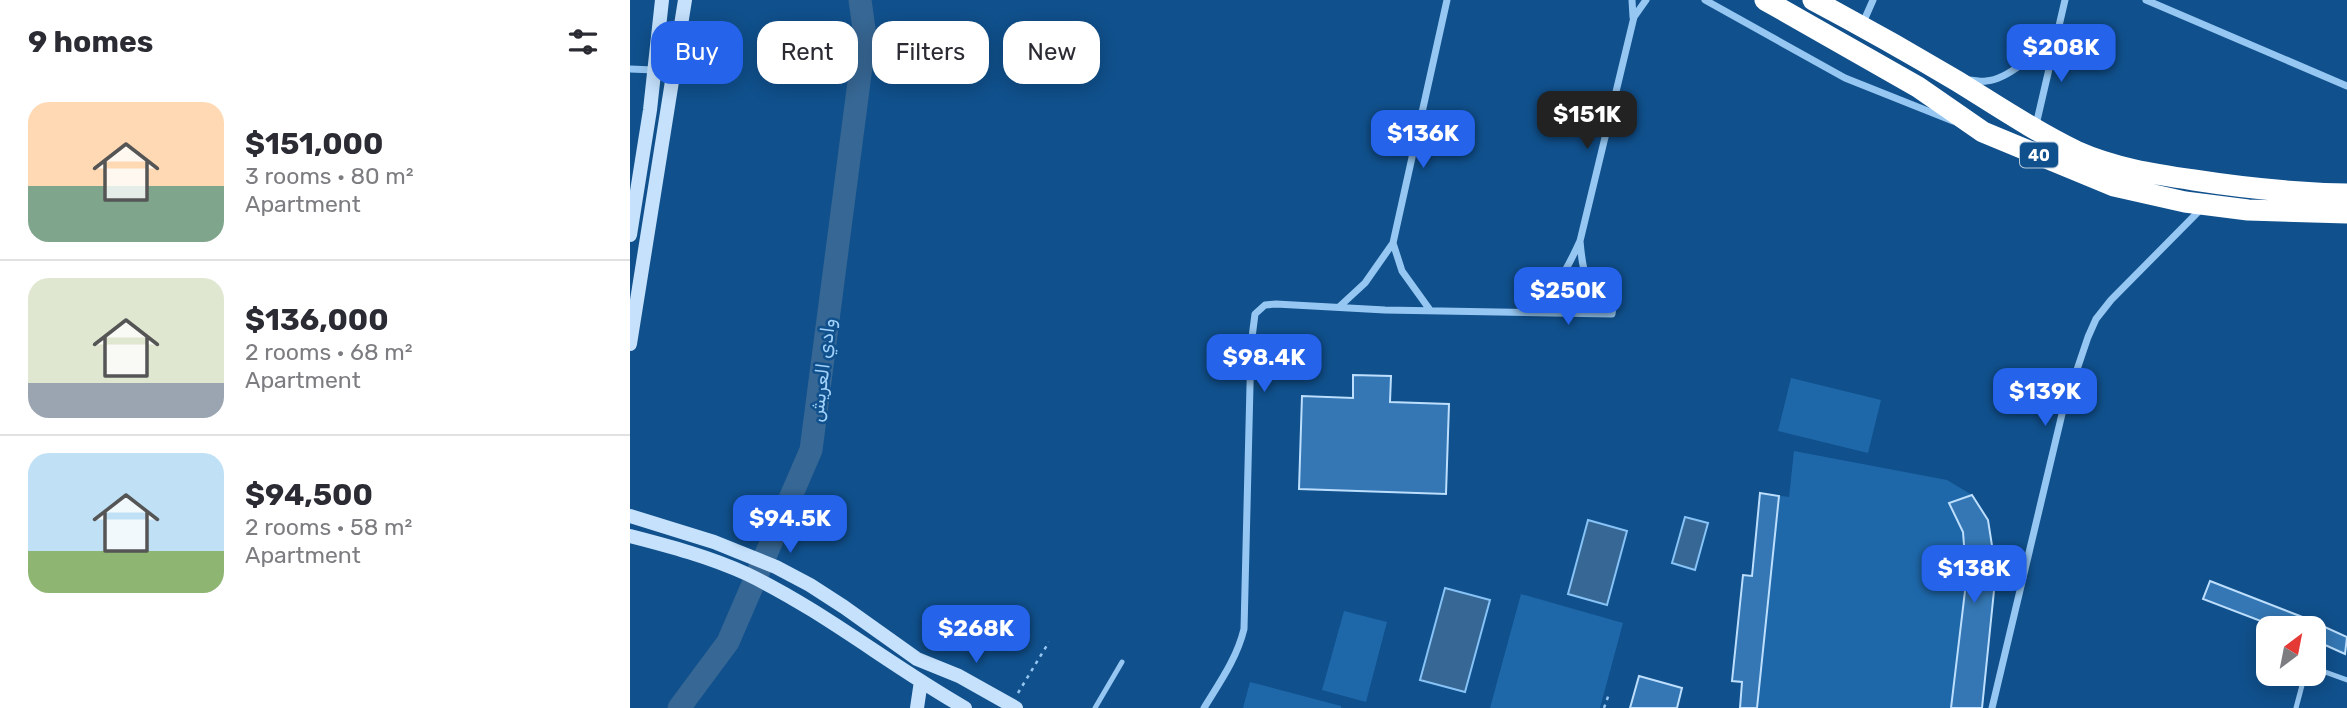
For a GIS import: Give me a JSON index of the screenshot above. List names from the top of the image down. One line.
{"streets":{"highway":["40"]},"water":["وادي العريش"],"north":"top right","page":{"heading":"9 homes","chip":["Buy","Rent","Filters","New"],"price":["$208K","$151K","$136K","$250K","$98.4K","$139K","$94.5K","$138K","$268K"],"list":[{"name":"$151,000","note":"3 rooms · 80 m² · Apartment"},{"name":"$136,000","note":"2 rooms · 68 m² · Apartment"},{"name":"$94,500","note":"2 rooms · 58 m² · Apartment"}]}}
